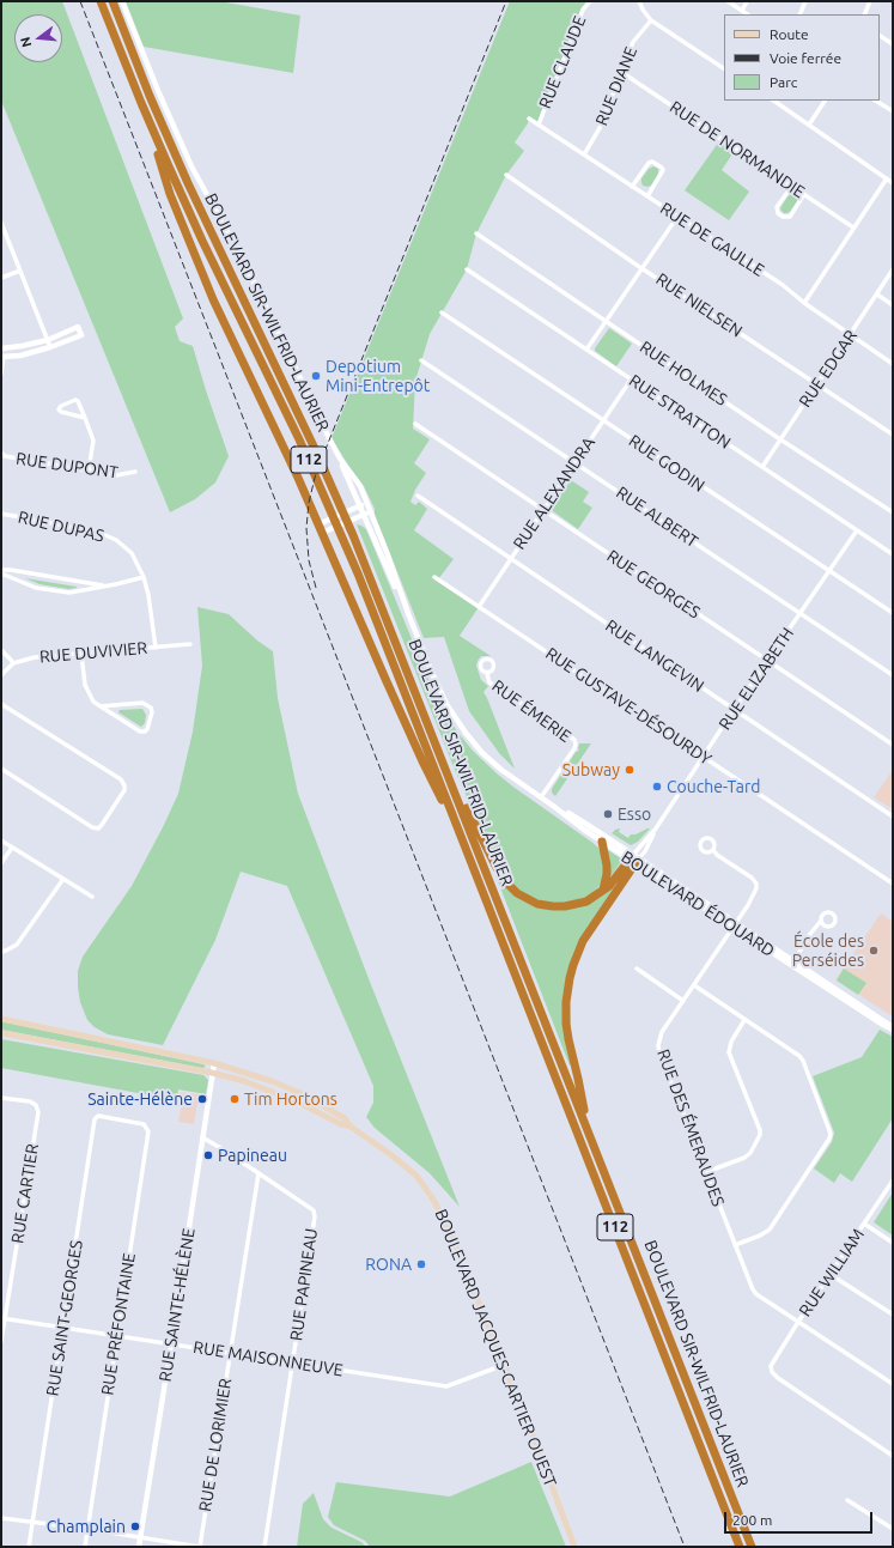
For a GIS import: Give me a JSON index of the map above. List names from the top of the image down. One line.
{"streets":{"highway":["BOULEVARD SIR-WILFRID-LAURIER","112"],"main road":["BOULEVARD JACQUES-CARTIER OUEST"],"street":["RUE CLAUDE","RUE DIANE","RUE DE NORMANDIE","RUE DE GAULLE","RUE NIELSEN","RUE EDGAR","RUE HOLMES","RUE STRATTON","RUE GODIN","RUE DUPONT","RUE ALEXANDRA","RUE ALBERT","RUE DUPAS","RUE GEORGES","RUE DUVIVIER","RUE LANGEVIN","RUE ELIZABETH","RUE GUSTAVE-DÉSOURDY","RUE ÉMERIE","BOULEVARD ÉDOUARD","RUE DES ÉMERAUDES","RUE CARTIER","RUE WILLIAM","RUE PAPINEAU","RUE SAINTE-HÉLÈNE","RUE SAINT-GEORGES","RUE PRÉFONTAINE","RUE MAISONNEUVE","RUE DE LORIMIER"]},"crossings":[["RUE CLAUDE","RUE DE GAULLE"],["RUE DIANE","RUE DE NORMANDIE"],["RUE DIANE","RUE DE GAULLE"],["RUE DE GAULLE","RUE EDGAR"],["RUE NIELSEN","RUE EDGAR"],["BOULEVARD SIR-WILFRID-LAURIER","BOULEVARD ÉDOUARD"],["RUE EDGAR","RUE HOLMES"],["RUE EDGAR","RUE STRATTON"],["RUE STRATTON","RUE ALEXANDRA"],["RUE STRATTON","RUE ELIZABETH"],["RUE GODIN","RUE ALEXANDRA"],["RUE GODIN","RUE ELIZABETH"],["RUE ALEXANDRA","RUE ALBERT"],["RUE ALEXANDRA","RUE GEORGES"],["RUE ALEXANDRA","RUE LANGEVIN"],["RUE ALEXANDRA","RUE GUSTAVE-DÉSOURDY"],["RUE ALBERT","RUE ELIZABETH"],["RUE DUPAS","RUE DUVIVIER"],["RUE GEORGES","RUE ELIZABETH"],["RUE LANGEVIN","RUE ELIZABETH"],["RUE ELIZABETH","RUE GUSTAVE-DÉSOURDY"],["RUE ELIZABETH","BOULEVARD ÉDOUARD"],["RUE ÉMERIE","BOULEVARD ÉDOUARD"],["BOULEVARD ÉDOUARD","RUE DES ÉMERAUDES"],["RUE DES ÉMERAUDES","RUE WILLIAM"],["RUE CARTIER","RUE MAISONNEUVE"],["RUE PAPINEAU","RUE SAINTE-HÉLÈNE"],["RUE PAPINEAU","RUE MAISONNEUVE"],["RUE PAPINEAU","RUE DE LORIMIER"],["RUE SAINTE-HÉLÈNE","BOULEVARD JACQUES-CARTIER OUEST"],["RUE SAINTE-HÉLÈNE","RUE MAISONNEUVE"],["RUE SAINT-GEORGES","RUE PRÉFONTAINE"],["RUE SAINT-GEORGES","RUE MAISONNEUVE"],["RUE PRÉFONTAINE","RUE MAISONNEUVE"],["BOULEVARD JACQUES-CARTIER OUEST","RUE MAISONNEUVE"],["RUE MAISONNEUVE","RUE DE LORIMIER"]],"places":["Depotium Mini-Entrepôt","Subway","Couche-Tard","Esso","École des Perséides","Sainte-Hélène","Tim Hortons","Papineau","RONA","Champlain"],"legend":["Route","Voie ferrée","Parc"],"scale_bar":"200 m","north":"left"}
